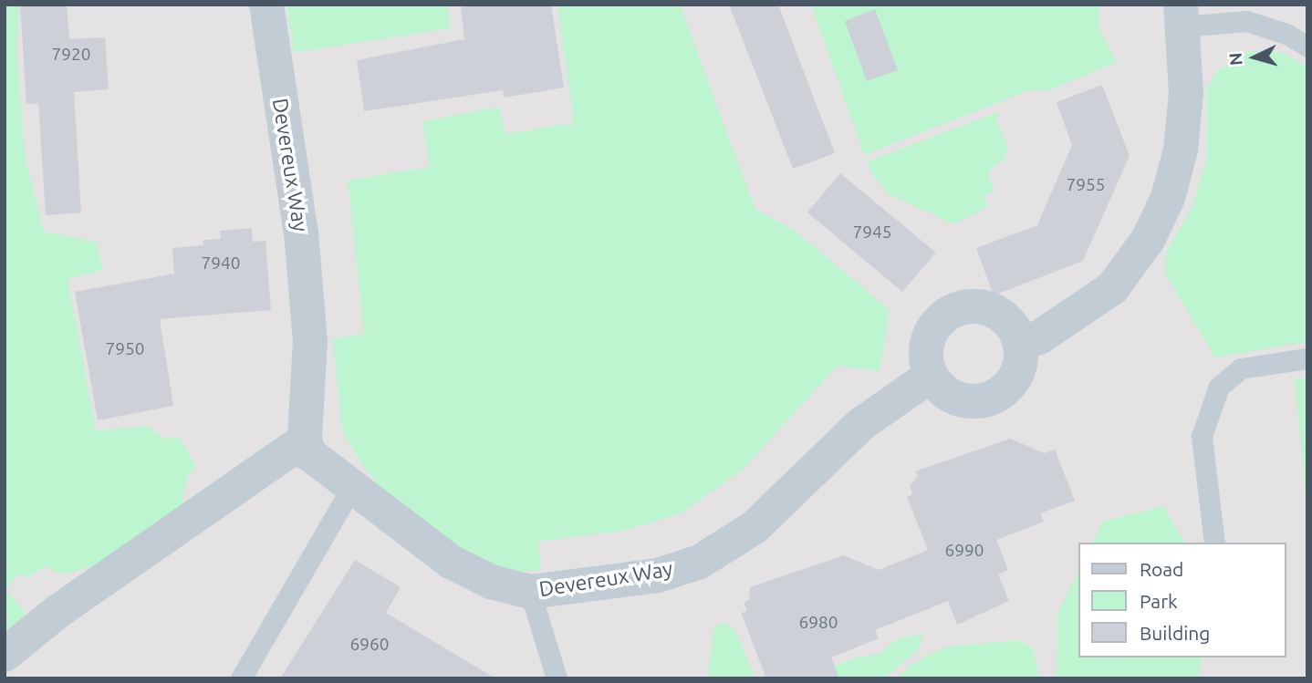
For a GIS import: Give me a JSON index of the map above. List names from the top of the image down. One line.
{"streets":{"street":["Devereux Way"]},"house_numbers":["7920","7955","7945","7940","7950","6990","6980","6960"],"legend":["Road","Park","Building"],"north":"left"}
